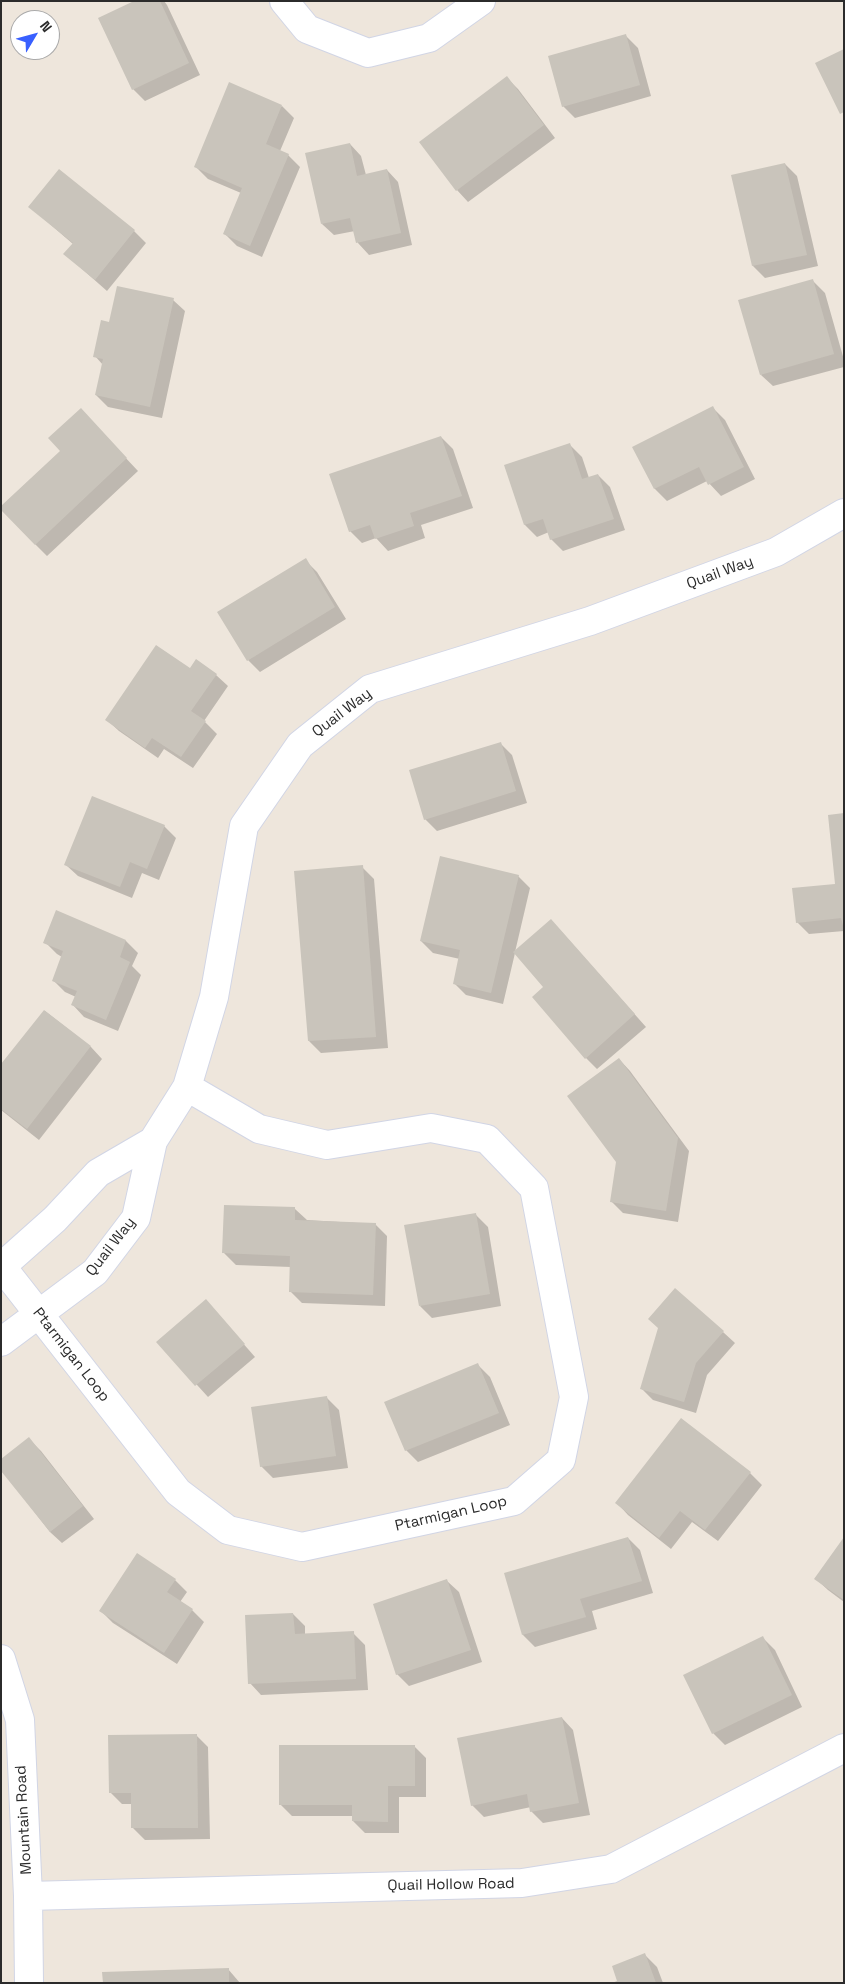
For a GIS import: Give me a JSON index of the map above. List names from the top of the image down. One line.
{"streets":{"street":["Quail Way","Ptarmigan Loop","Mountain Road","Quail Hollow Road"]},"crossings":[["Quail Way","Ptarmigan Loop"],["Mountain Road","Quail Hollow Road"]],"north":"top right"}
